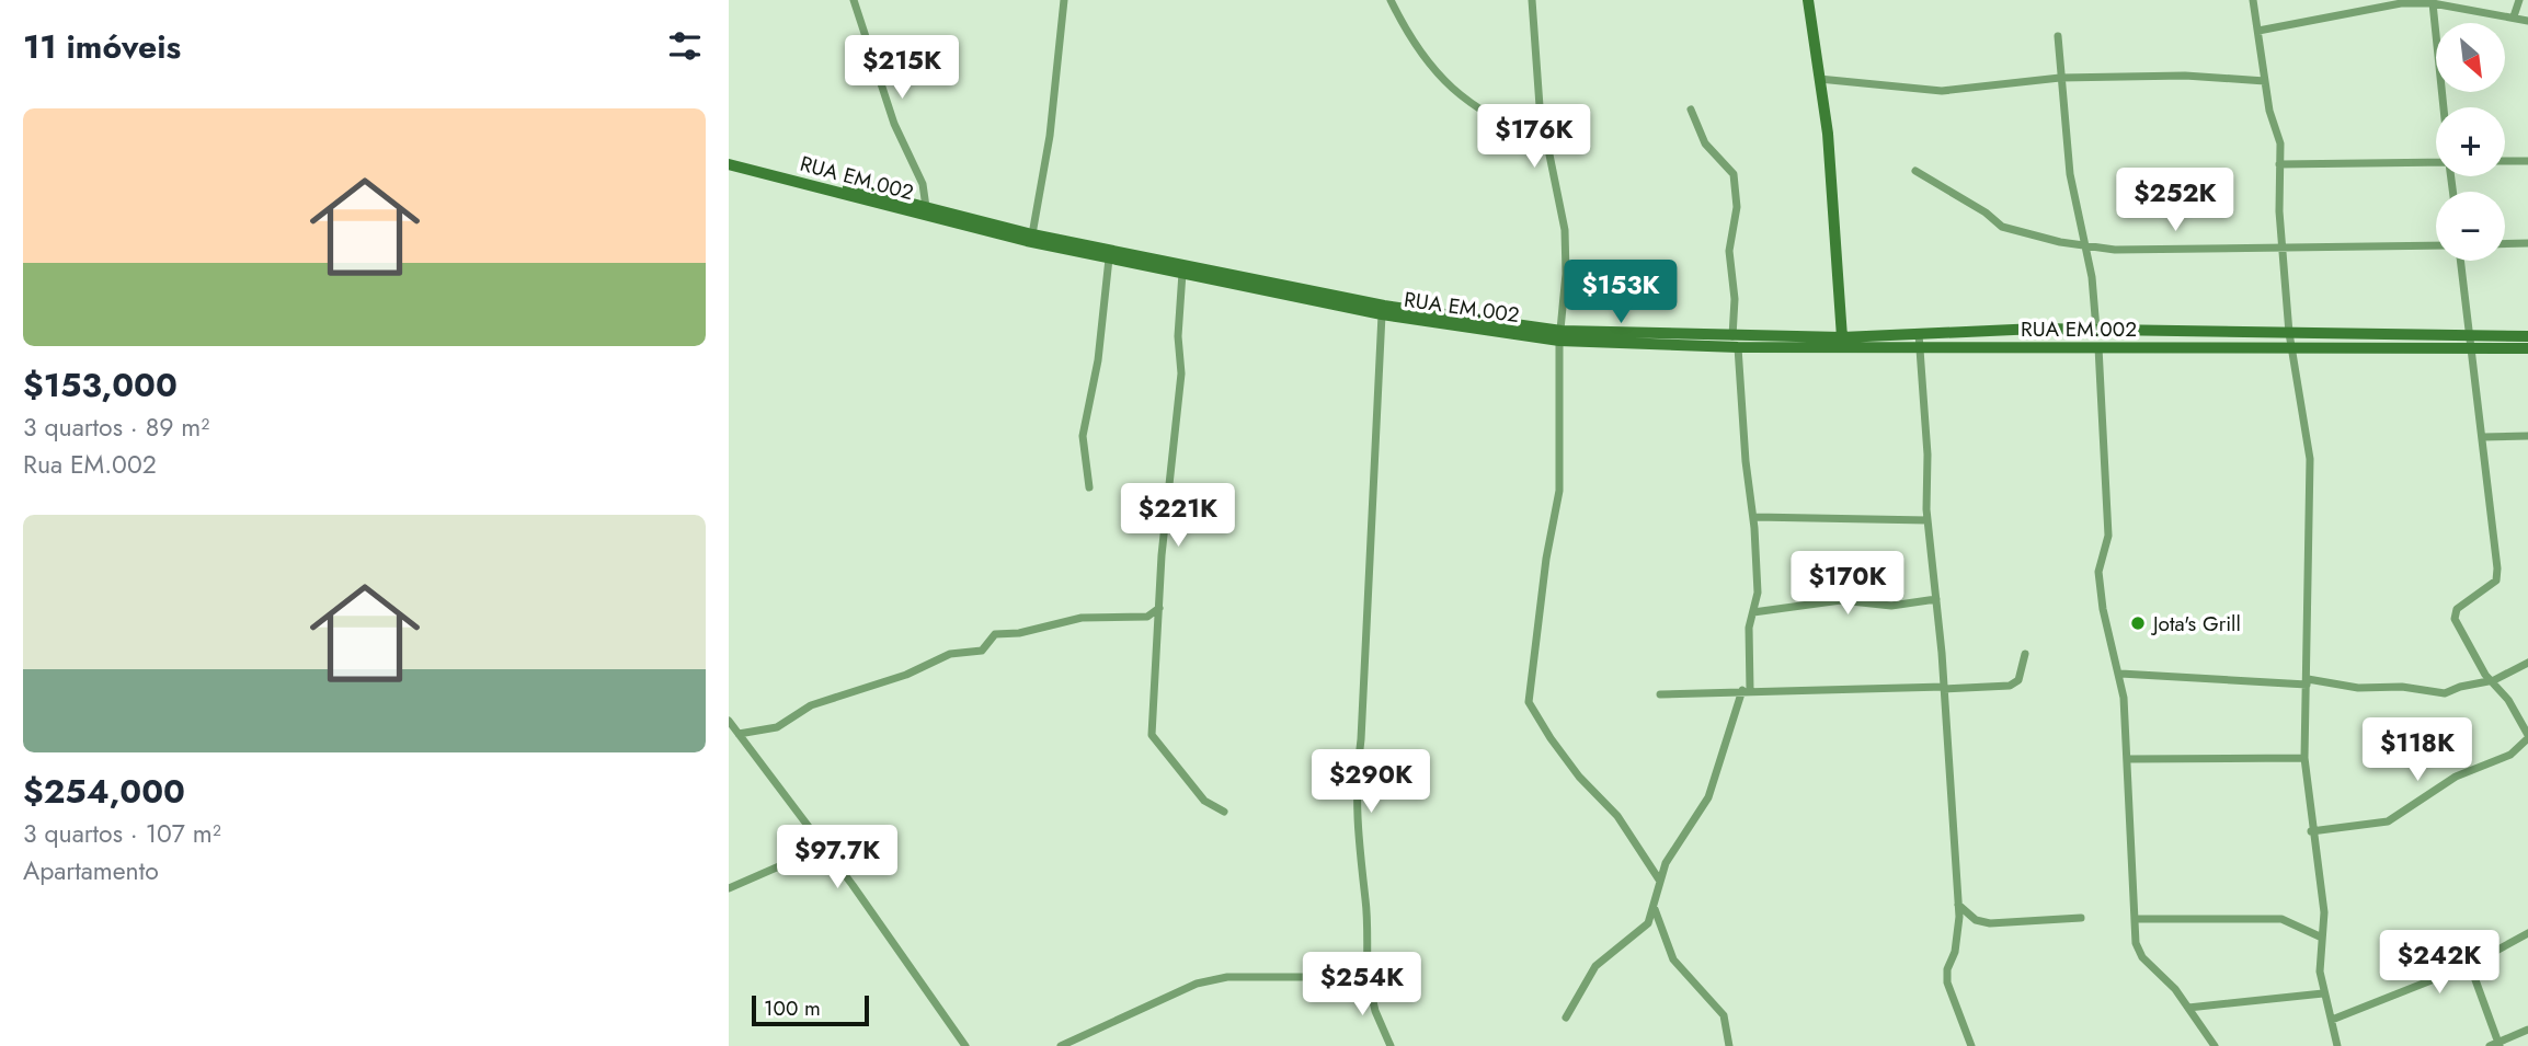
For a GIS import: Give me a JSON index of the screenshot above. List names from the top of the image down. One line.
{"streets":{"street":["RUA EM.002"]},"places":["Jota's Grill"],"scale_bar":"100 m","north":"bottom right","page":{"heading":"11 imóveis","map_buttons":["+","−"],"price":["$215K","$176K","$252K","$153K","$221K","$170K","$118K","$290K","$97.7K","$242K","$254K"],"list":[{"name":"$153,000","note":"3 quartos · 89 m² · Rua EM.002"},{"name":"$254,000","note":"3 quartos · 107 m² · Apartamento"}],"scale":"100 m"}}
